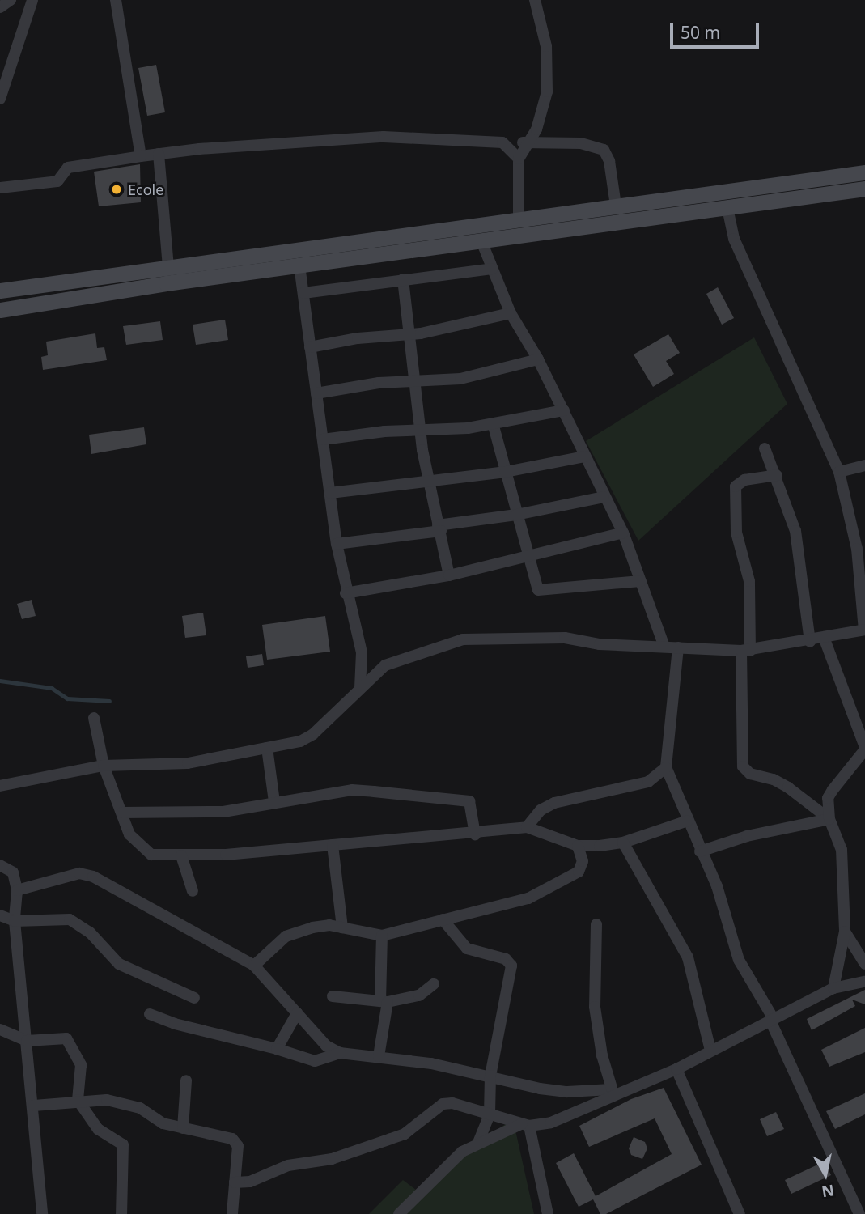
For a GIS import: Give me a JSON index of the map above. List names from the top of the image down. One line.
{"places":["Ecole"],"scale_bar":"50 m","north":"bottom"}
